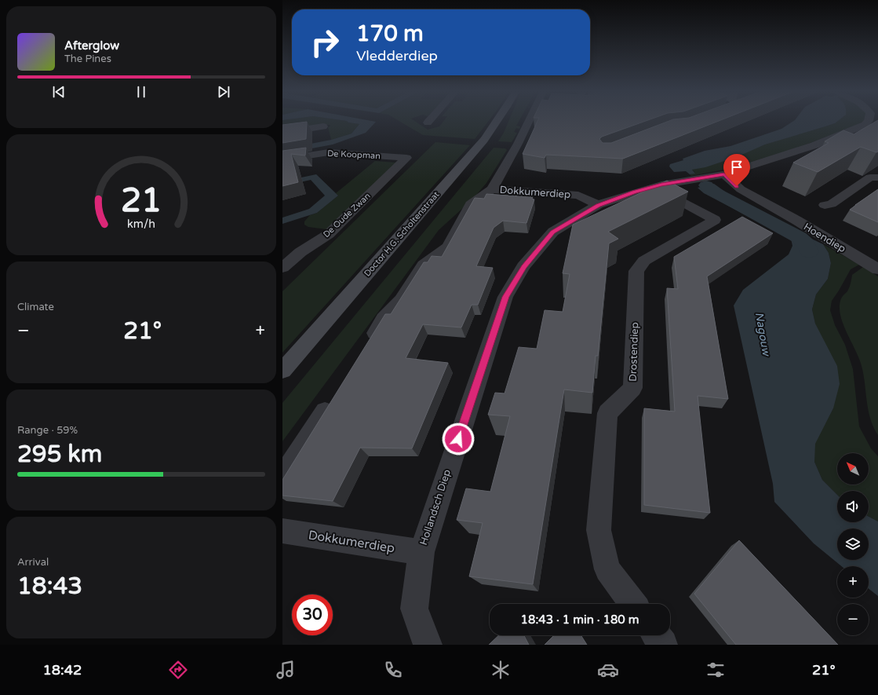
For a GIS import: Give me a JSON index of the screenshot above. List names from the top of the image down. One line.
{"streets":{"main road":["Doctor H.G. Scholtenstraat"],"street":["De Koopman","Dokkumerdiep","De Oude Zwan","Hoendiep","Drostendiep","Hollandsch Diep"]},"crossings":[["De Koopman","De Oude Zwan"],["Dokkumerdiep","Hollandsch Diep"],["Hoendiep","Hollandsch Diep"],["Drostendiep","Hollandsch Diep"]],"water":["Nagouw"],"north":"top left","page":{"turn":["170 m","Vledderdiep"],"song":["Afterglow","The Pines"],"tile":["Climate",["Range · 59%","295 km"],["Arrival","18:43"]],"heat":["−","21°","+"],"map_buttons":["+","−"],"limit":"30","trip":"18:43 · 1 min · 180 m","tabs":["18:42","21°"],"gauge":["21","km/h"]}}
